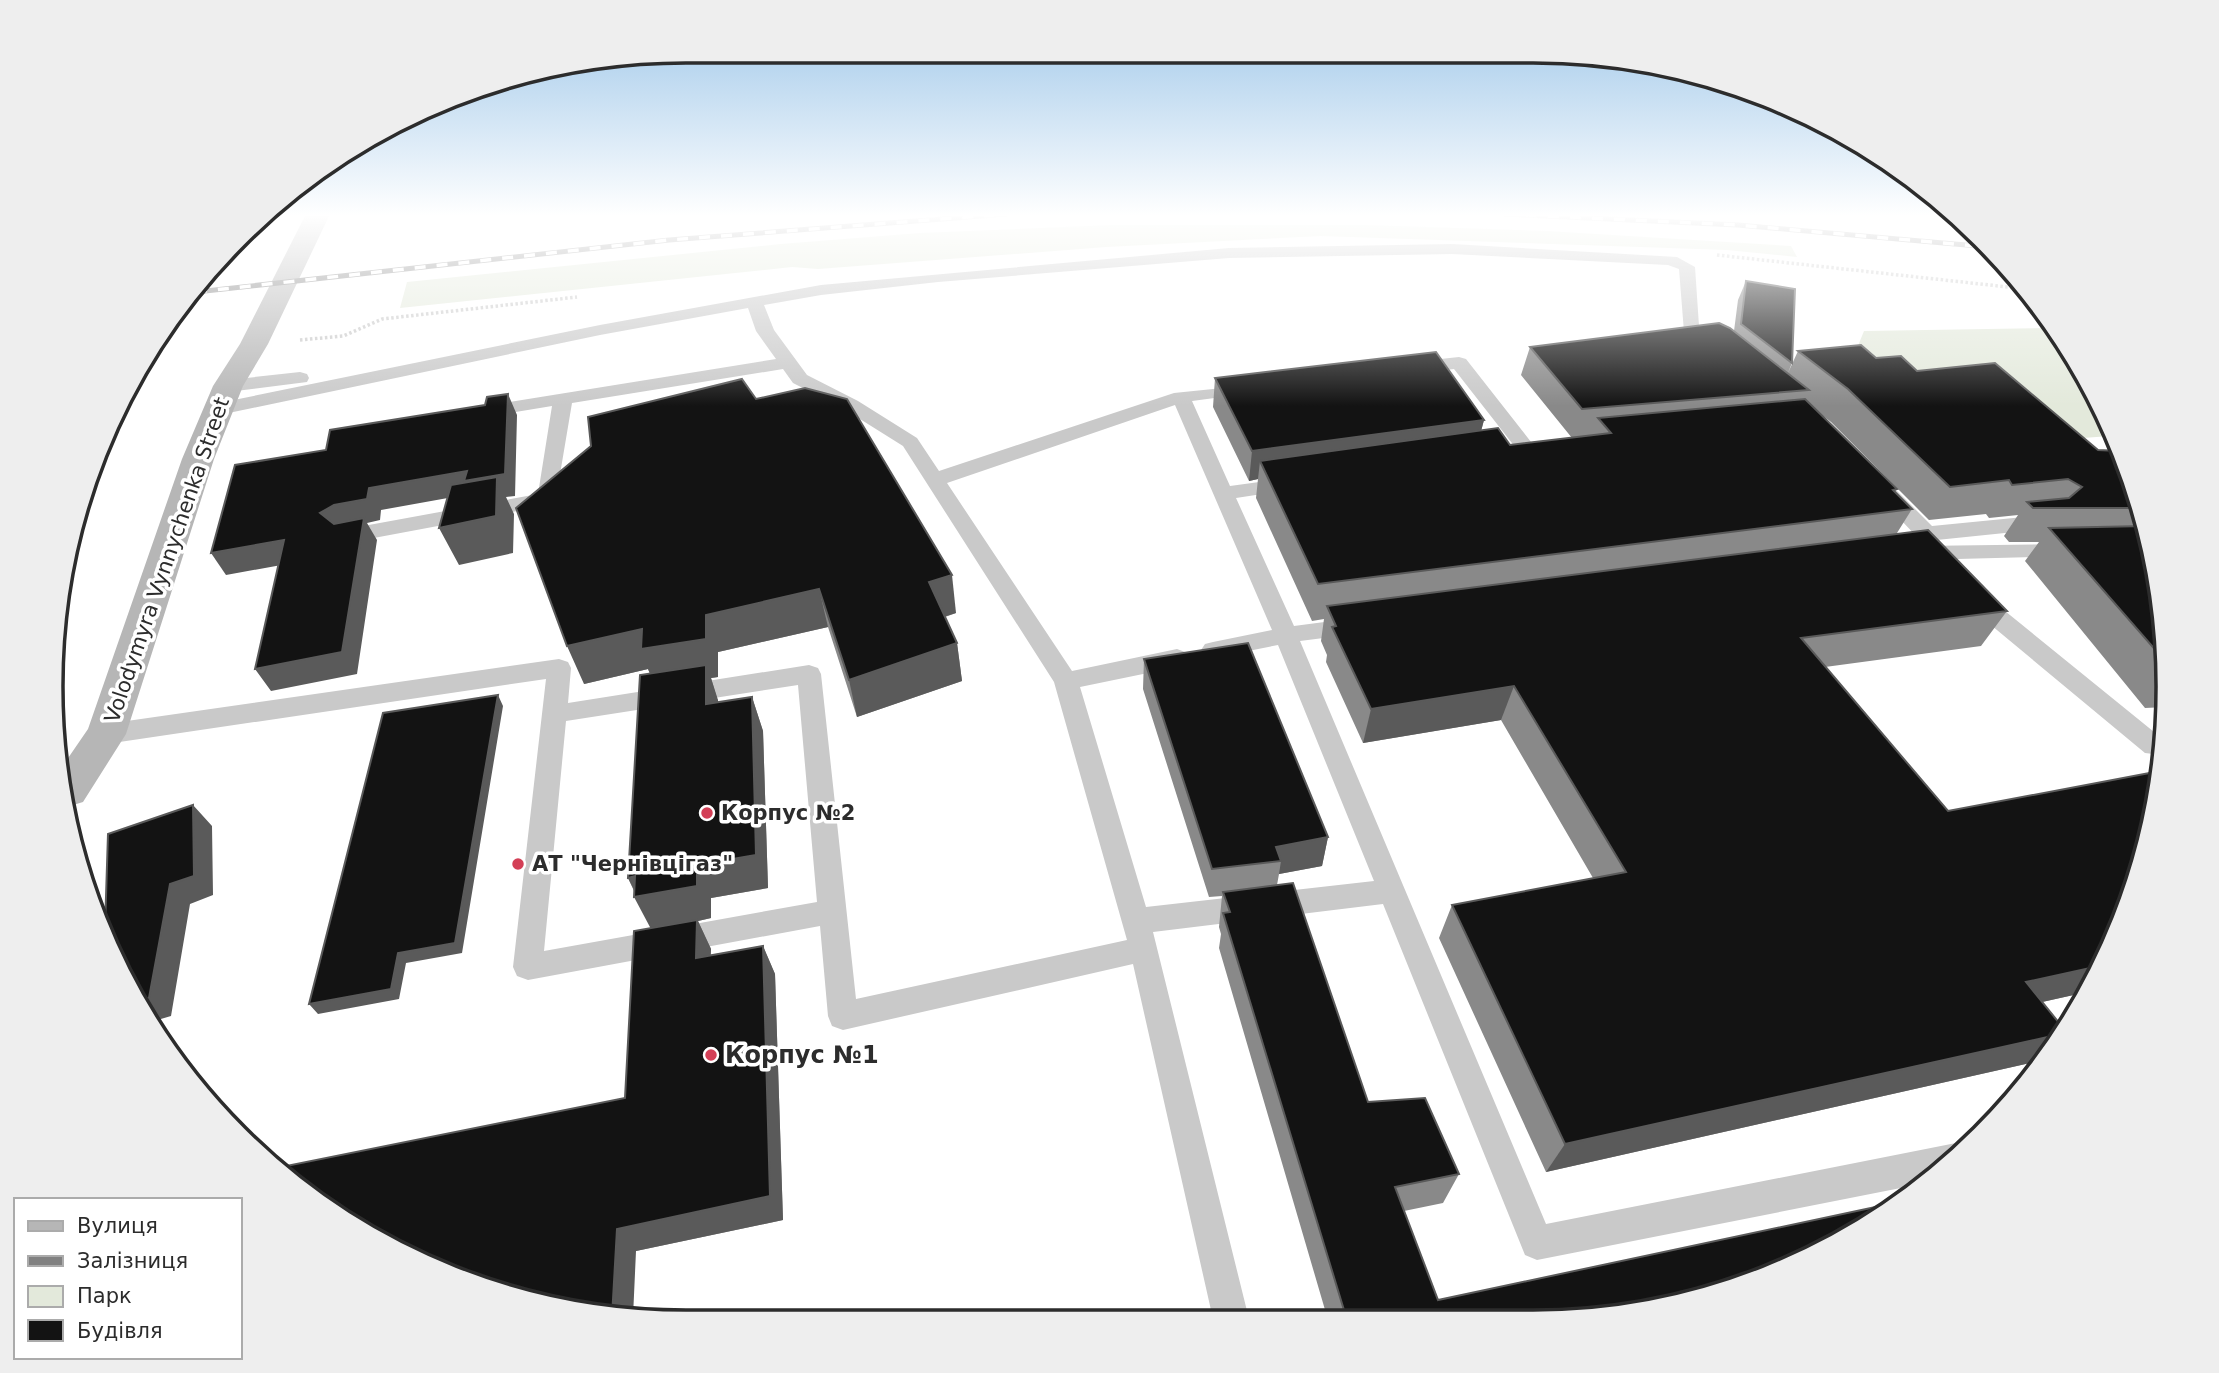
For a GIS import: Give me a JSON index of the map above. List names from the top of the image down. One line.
{"streets":{"main road":["Volodymyra Vynnychenka Street"]},"places":["Корпус №2","АТ \"Чернівцігаз\"","Корпус №1"],"legend":["Вулиця","Залізниця","Парк","Будівля"]}
